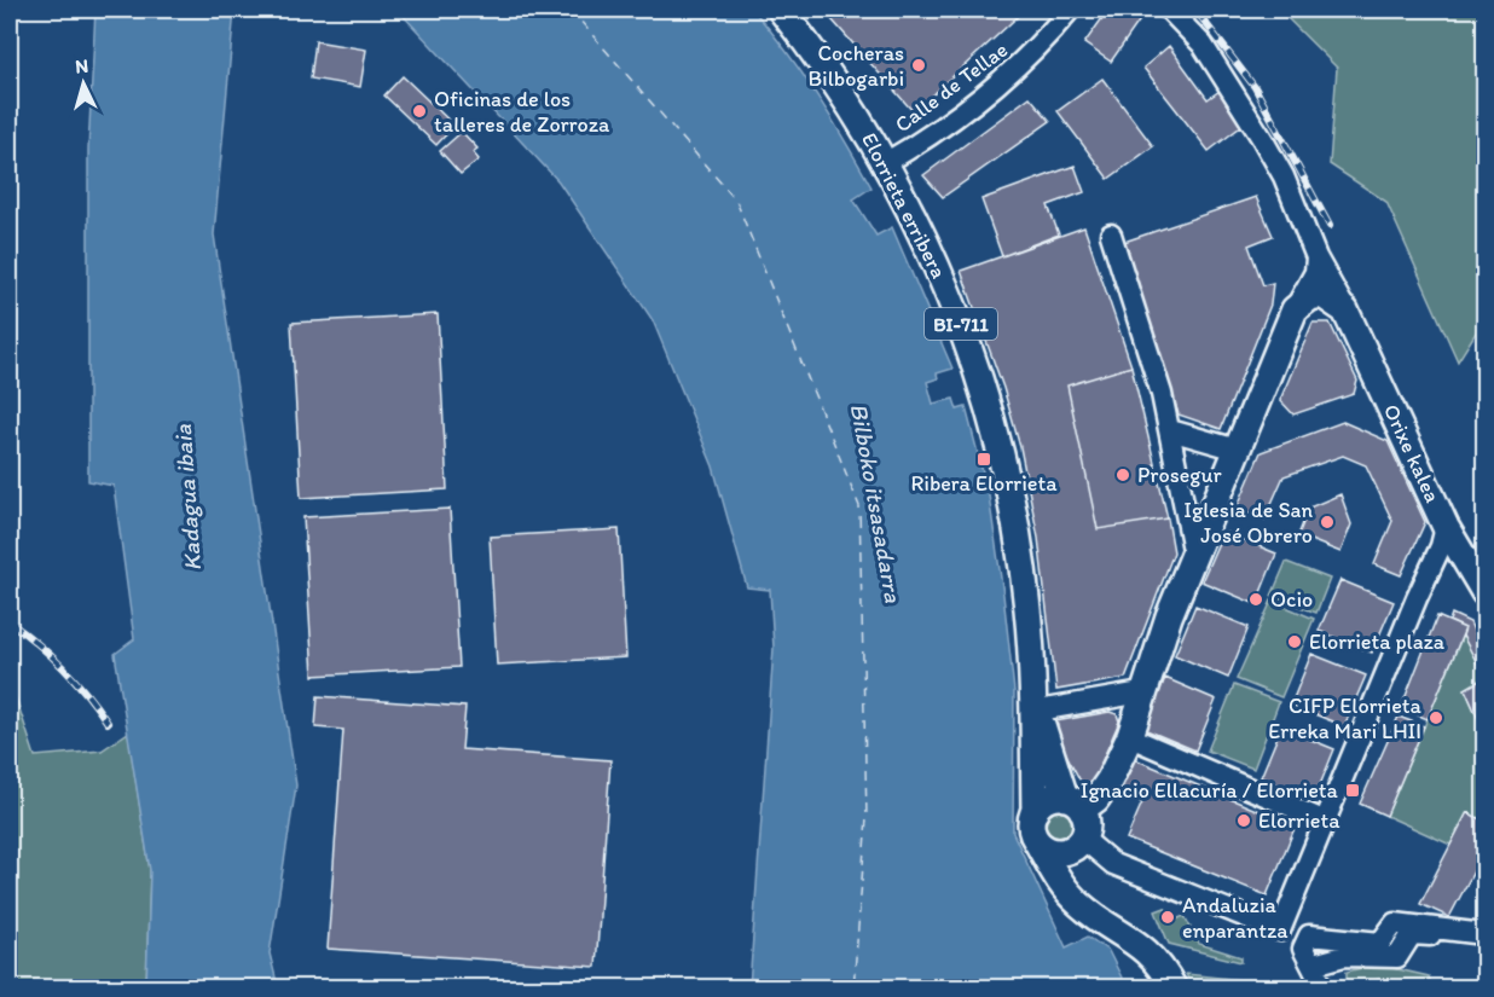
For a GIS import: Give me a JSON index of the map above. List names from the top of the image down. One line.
{"streets":{"main road":["Elorrieta erribera","BI-711","Orixe kalea"],"street":["Calle de Tellae"]},"crossings":[["Calle de Tellae","Elorrieta erribera"],["Elorrieta erribera","BI-711"]],"water":["Kadagua ibaia","Bilboko itsasadarra"],"places":{"other":["Cocheras Bilbogarbi","Oficinas de los talleres de Zorroza","Prosegur","Iglesia de San José Obrero","Ocio","Elorrieta plaza","CIFP Elorrieta Erreka Mari LHII","Elorrieta","Andaluzia enparantza"],"transit":["Ribera Elorrieta","Ignacio Ellacuría / Elorrieta"]},"north":"top"}
